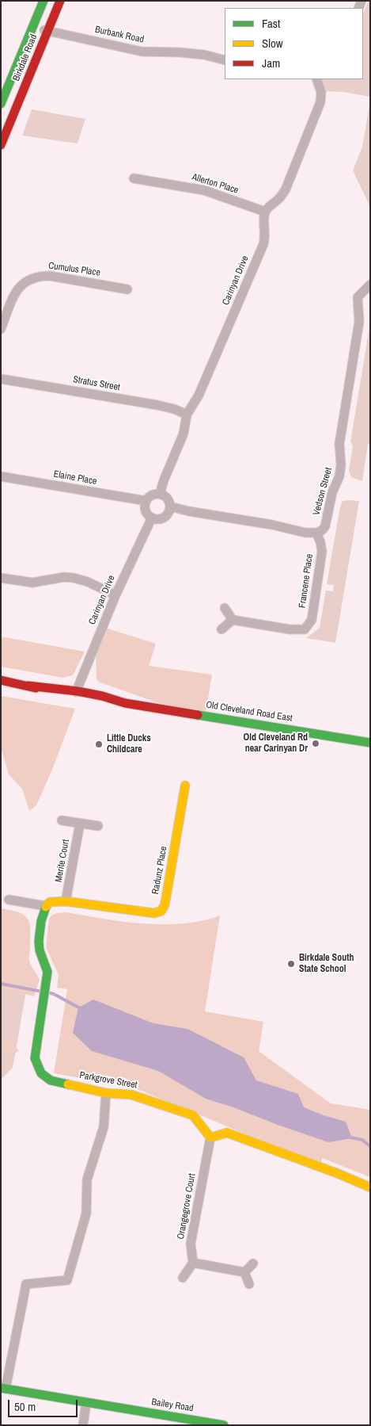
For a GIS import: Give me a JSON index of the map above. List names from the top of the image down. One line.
{"streets":{"street":["Burbank Road","Birkdale Road","Allerton Place","Cumulus Place","Carinyan Drive","Stratus Street","Elaine Place","Vedson Street","Francene Place","Old Cleveland Road East","Merite Court","Radunz Place","Parkgrove Street","Orangegrove Court","Bailey Road"]},"crossings":[["Burbank Road","Birkdale Road"],["Allerton Place","Carinyan Drive"],["Carinyan Drive","Stratus Street"],["Carinyan Drive","Elaine Place"],["Carinyan Drive","Old Cleveland Road East"],["Vedson Street","Francene Place"],["Merite Court","Radunz Place"],["Radunz Place","Parkgrove Street"],["Parkgrove Street","Orangegrove Court"]],"places":["Old Cleveland Rd near Carinyan Dr","Little Ducks Childcare","Birkdale South State School"],"legend":["Fast","Slow","Jam"],"scale_bar":"50 m"}
